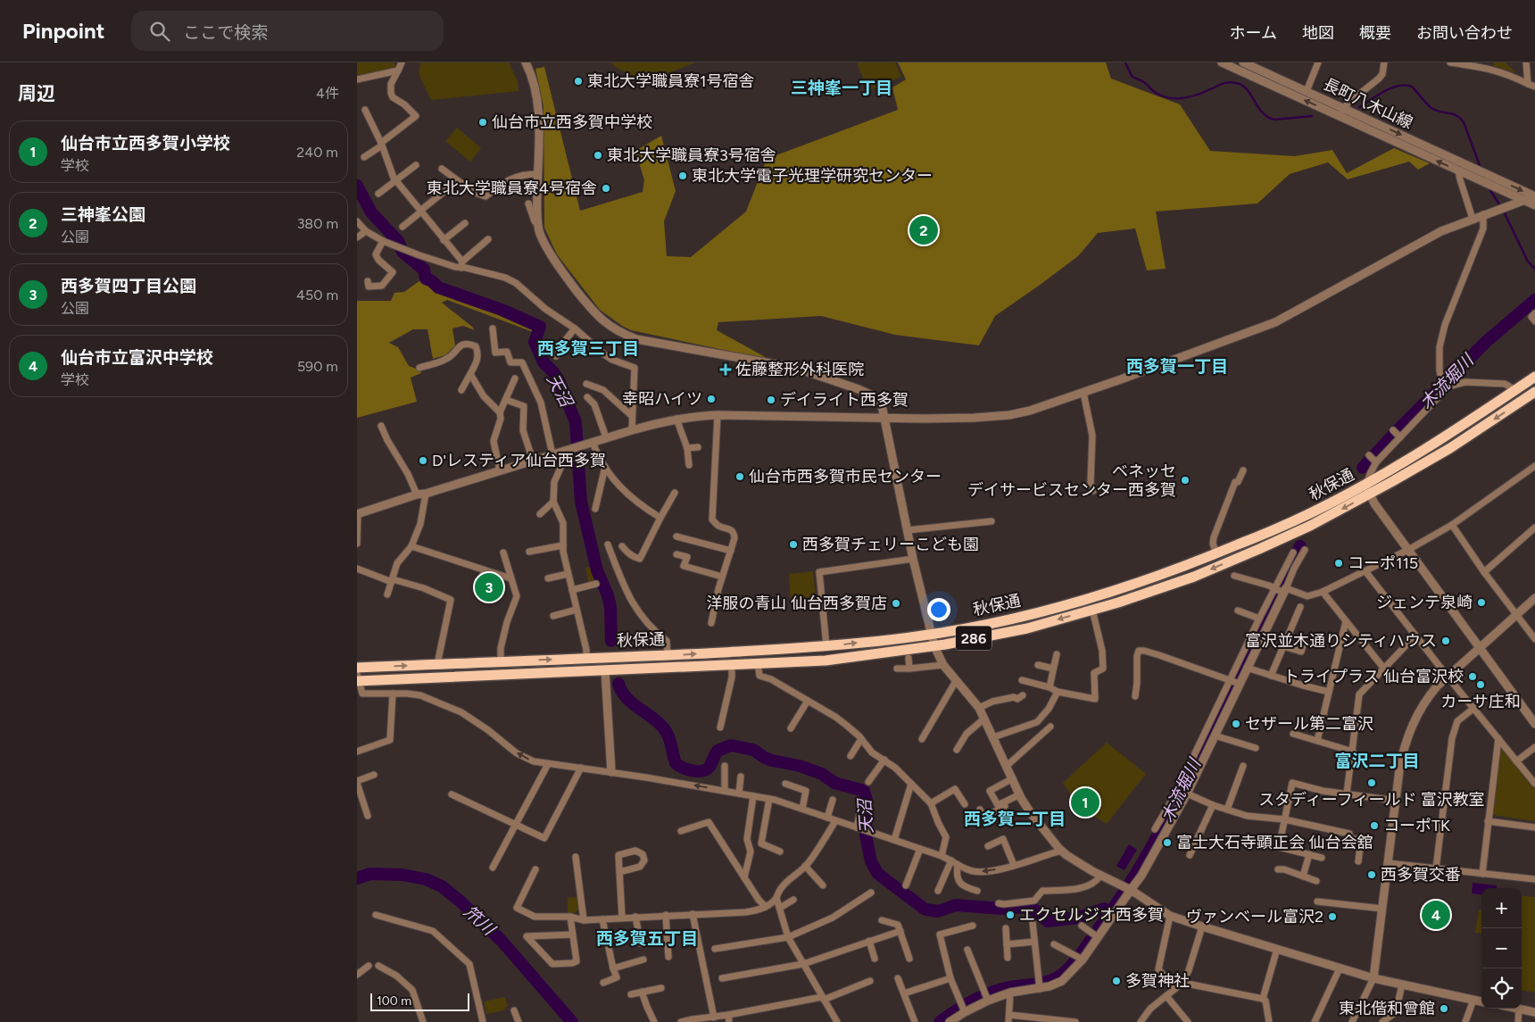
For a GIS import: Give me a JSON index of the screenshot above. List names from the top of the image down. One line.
{"streets":{"highway":["秋保通","286"],"street":["長町八木山線"]},"districts":["三神峯一丁目","西多賀三丁目","西多賀一丁目","富沢二丁目","西多賀二丁目","西多賀五丁目"],"water":["木流堀川","天沼","笊川"],"places":{"other":["東北大学職員寮1号宿舎","仙台市立西多賀中学校","東北大学職員寮3号宿舎","東北大学電子光理学研究センター","東北大学職員寮4号宿舎","幸昭ハイツ","デイライト西多賀","D'レスティア仙台西多賀","仙台市西多賀市民センター","ベネッセ デイサービスセンター西多賀","西多賀チェリーこども園","コーポ115","ジェンテ泉崎","洋服の青山 仙台西多賀店","富沢並木通りシティハウス","トライプラス 仙台富沢校","カーサ庄和","セザール第二富沢","スタディーフィールド 富沢教室","コーポTK","富士大石寺顕正会 仙台会舘","西多賀交番","エクセルジオ西多賀","ヴァンベール富沢2","多賀神社","東北偕和曾館"],"health":["佐藤整形外科医院"]},"scale_bar":"100 m","page":{"header":"Pinpoint","search":"ここで検索","nav":["ホーム","地図","概要","お問い合わせ"],"heading":["周辺","4件"],"list":[{"mark":"1","name":"仙台市立西多賀小学校","note":"学校","value":"240 m"},{"mark":"2","name":"三神峯公園","note":"公園","value":"380 m"},{"mark":"3","name":"西多賀四丁目公園","note":"公園","value":"450 m"},{"mark":"4","name":"仙台市立富沢中学校","note":"学校","value":"590 m"}],"pins":["2","3","1","4"],"map_buttons":["+","−"],"scale":"100 m"}}
